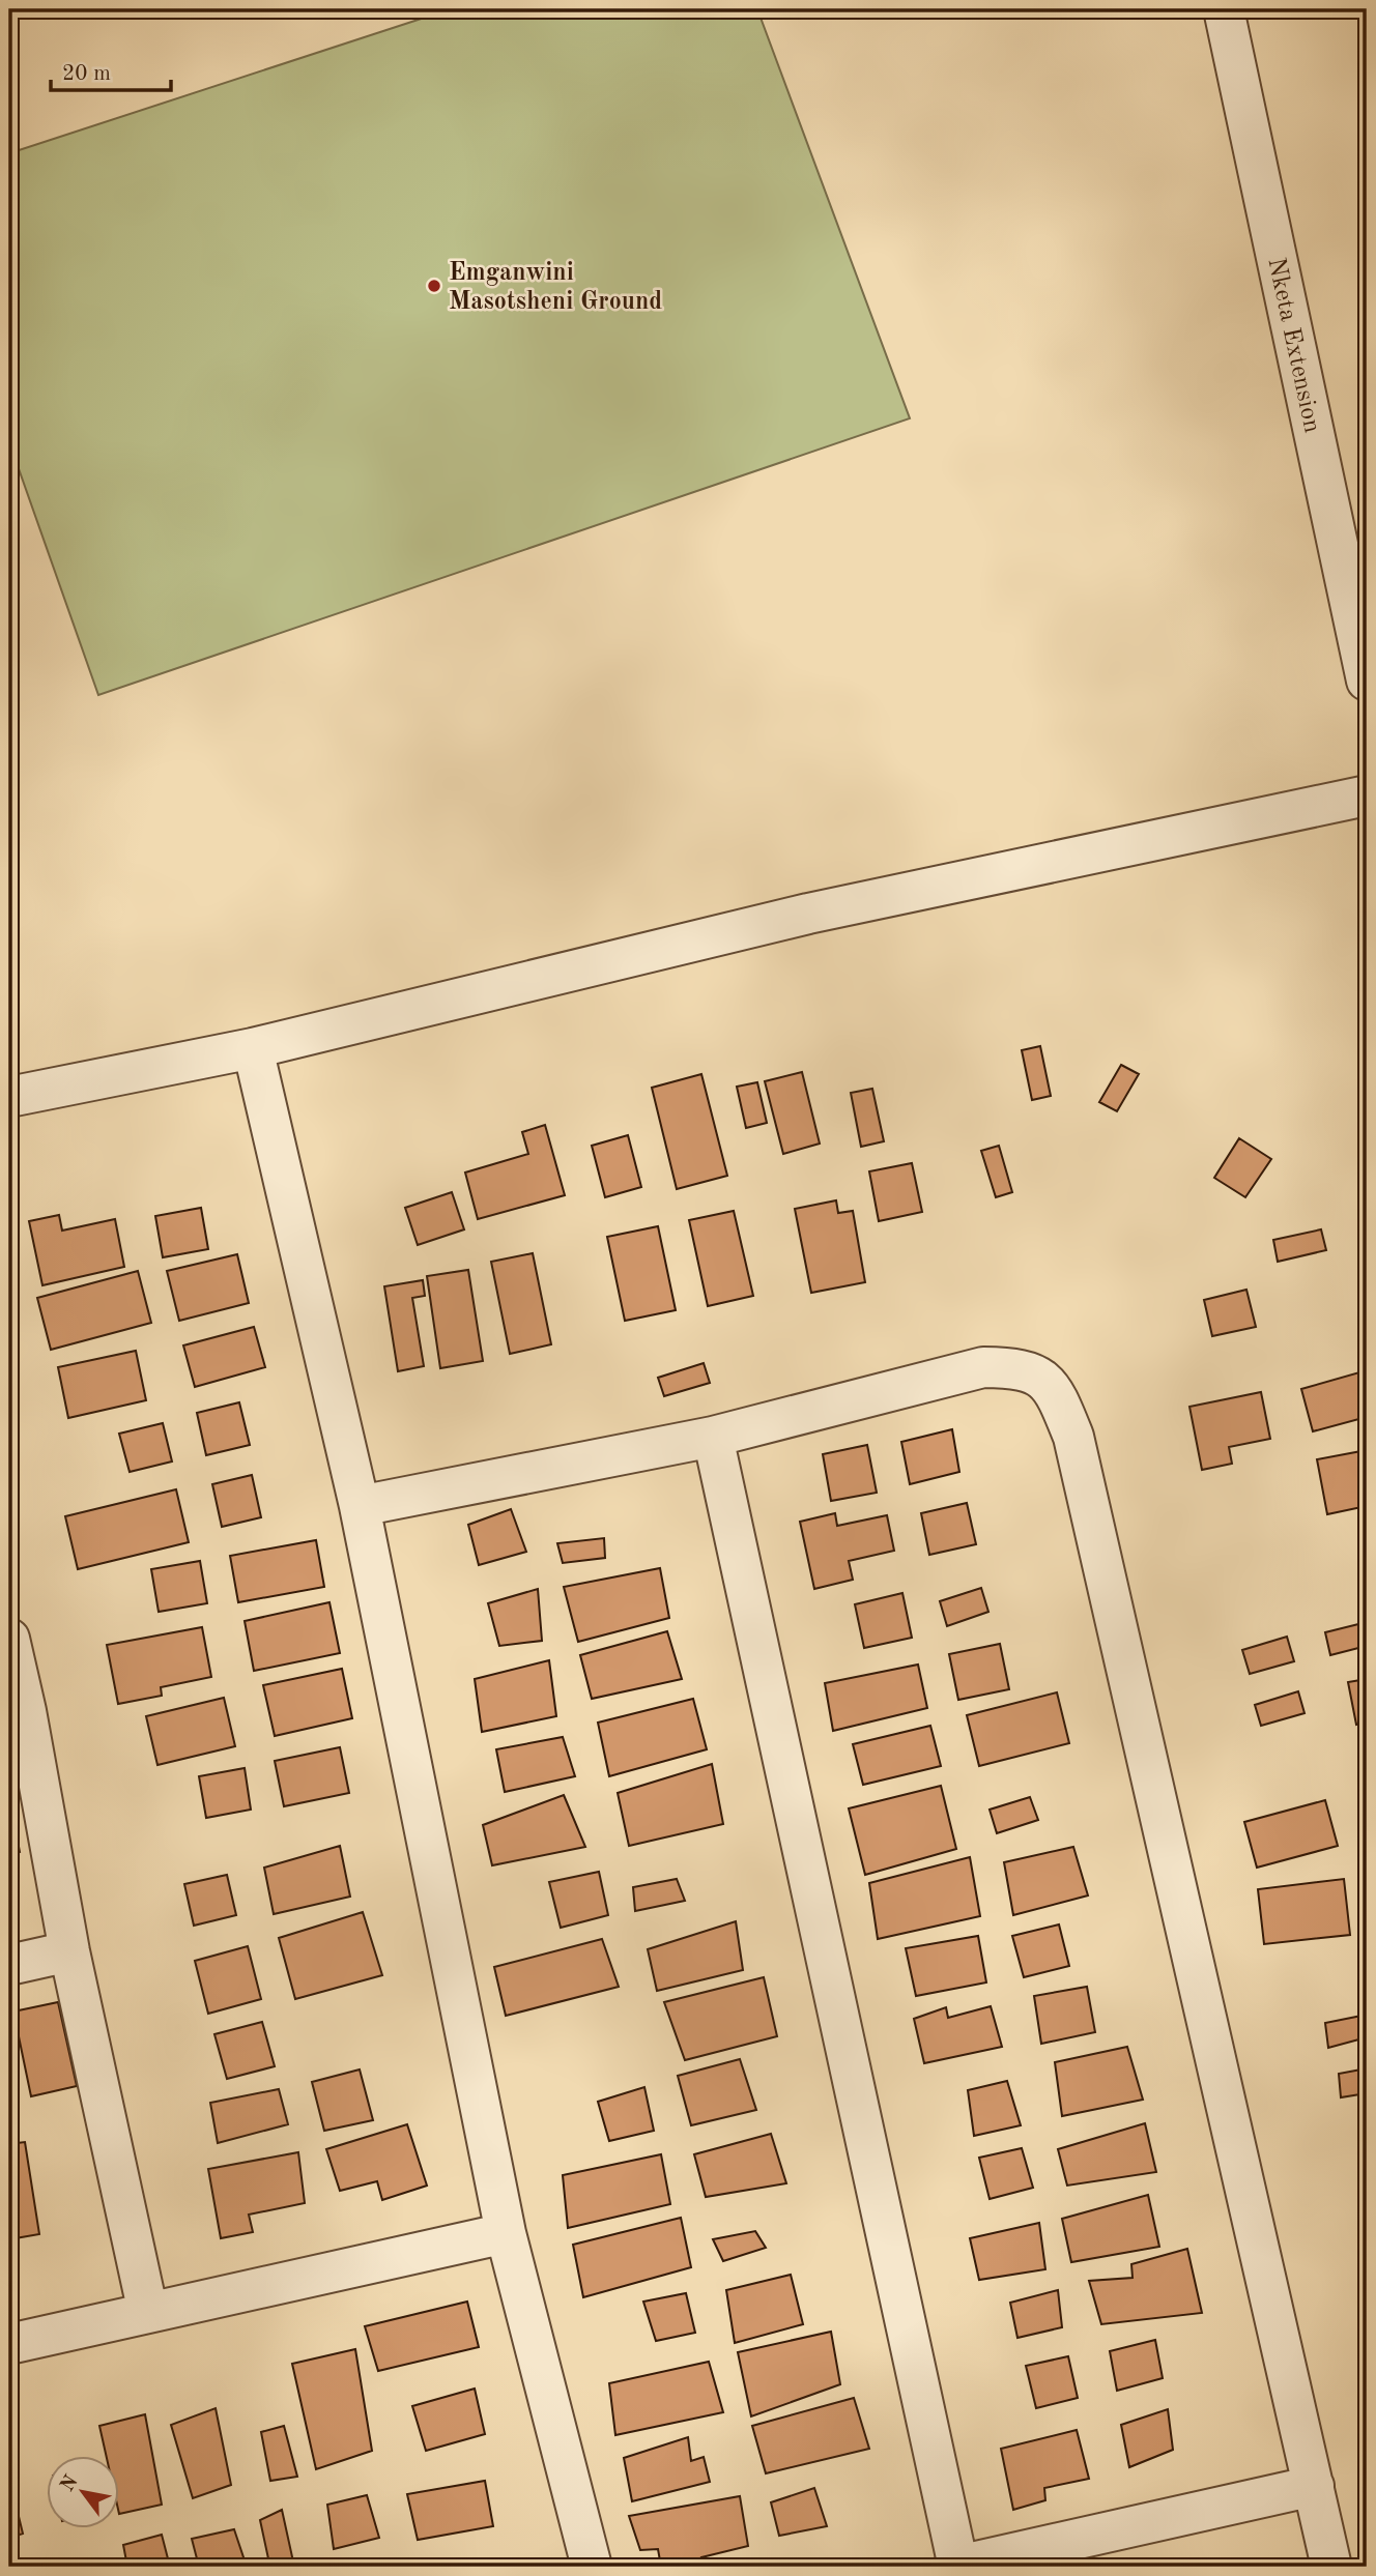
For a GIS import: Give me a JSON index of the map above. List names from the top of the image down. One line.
{"streets":{"street":["Nketa Extension"]},"places":["Emganwini Masotsheni Ground"],"scale_bar":"20 m","north":"top left"}
